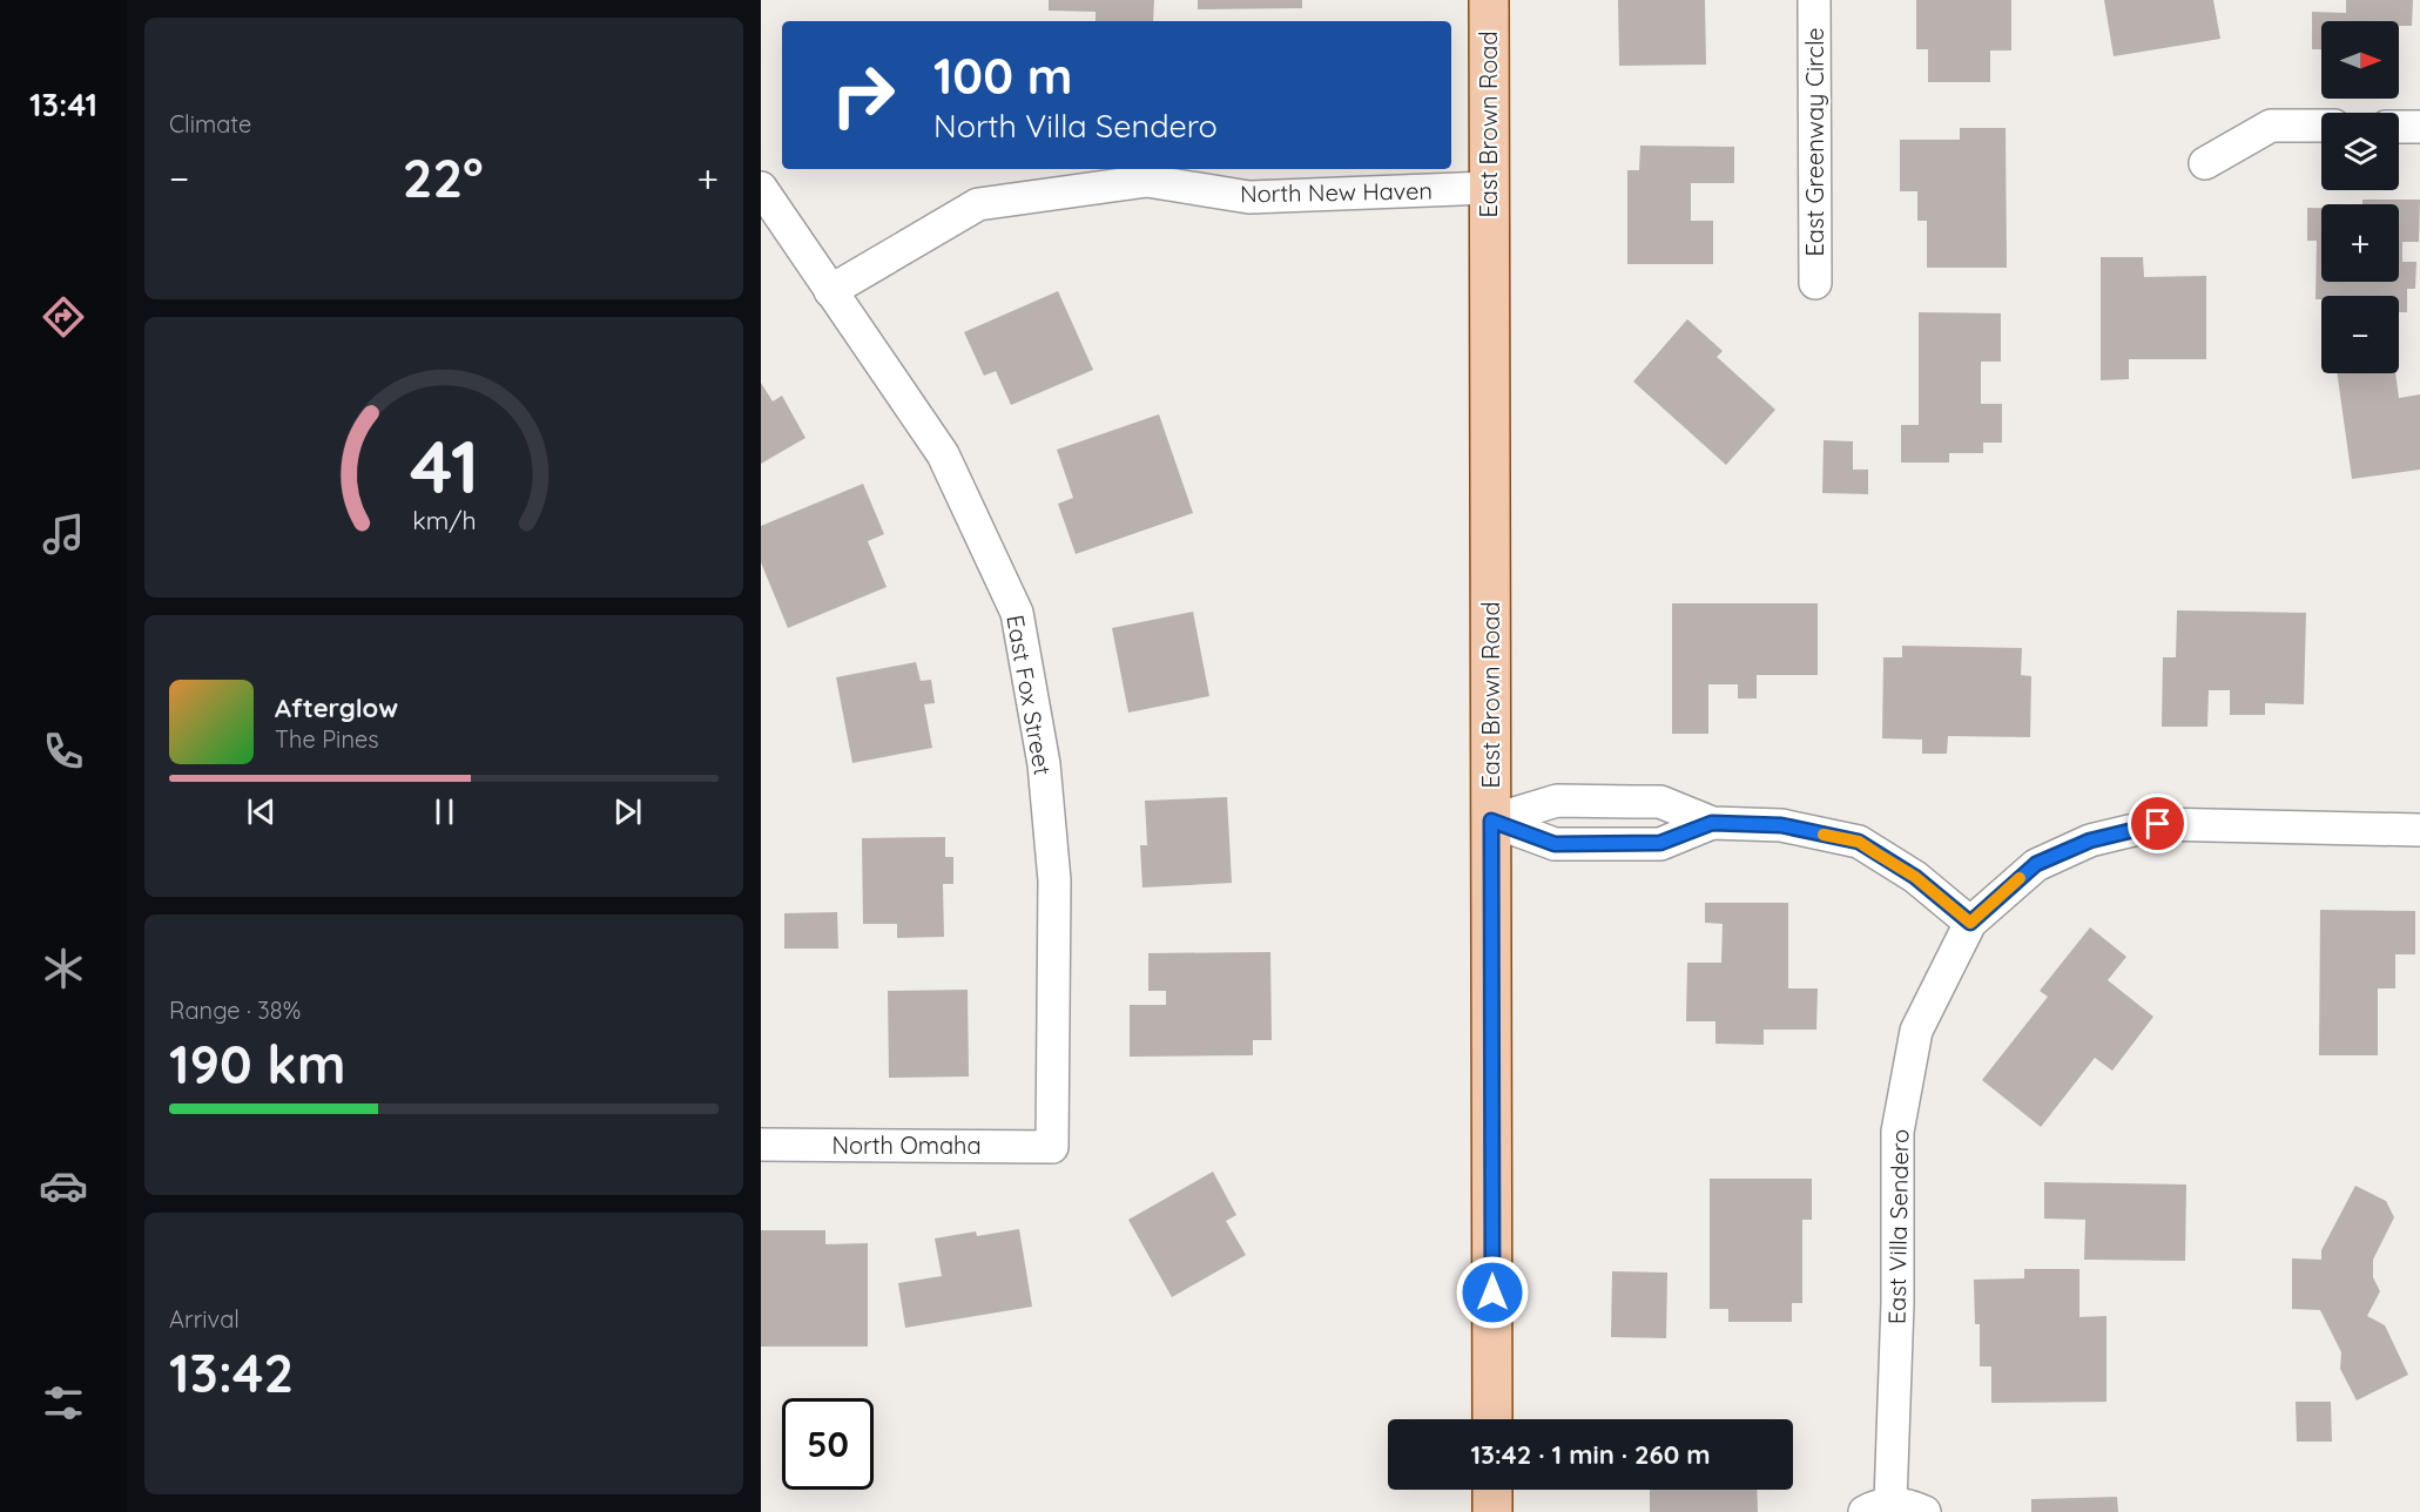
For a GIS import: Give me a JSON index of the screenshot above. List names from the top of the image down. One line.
{"streets":{"main road":["East Brown Road"],"street":["East Greenway Circle","North New Haven","East Fox Street","North Omaha","East Villa Sendero"]},"crossings":[["East Brown Road","North New Haven"],["North New Haven","East Fox Street"],["East Fox Street","North Omaha"]],"north":"right","page":{"tabs":"13:41","tile":["Climate",["Range · 38%","190 km"],["Arrival","13:42"]],"map_buttons":["+","−"],"turn":["100 m","North Villa Sendero"],"heat":["−","22°","+"],"song":["Afterglow","The Pines"],"limit":"50","trip":"13:42 · 1 min · 260 m","gauge":["41","km/h"]}}
